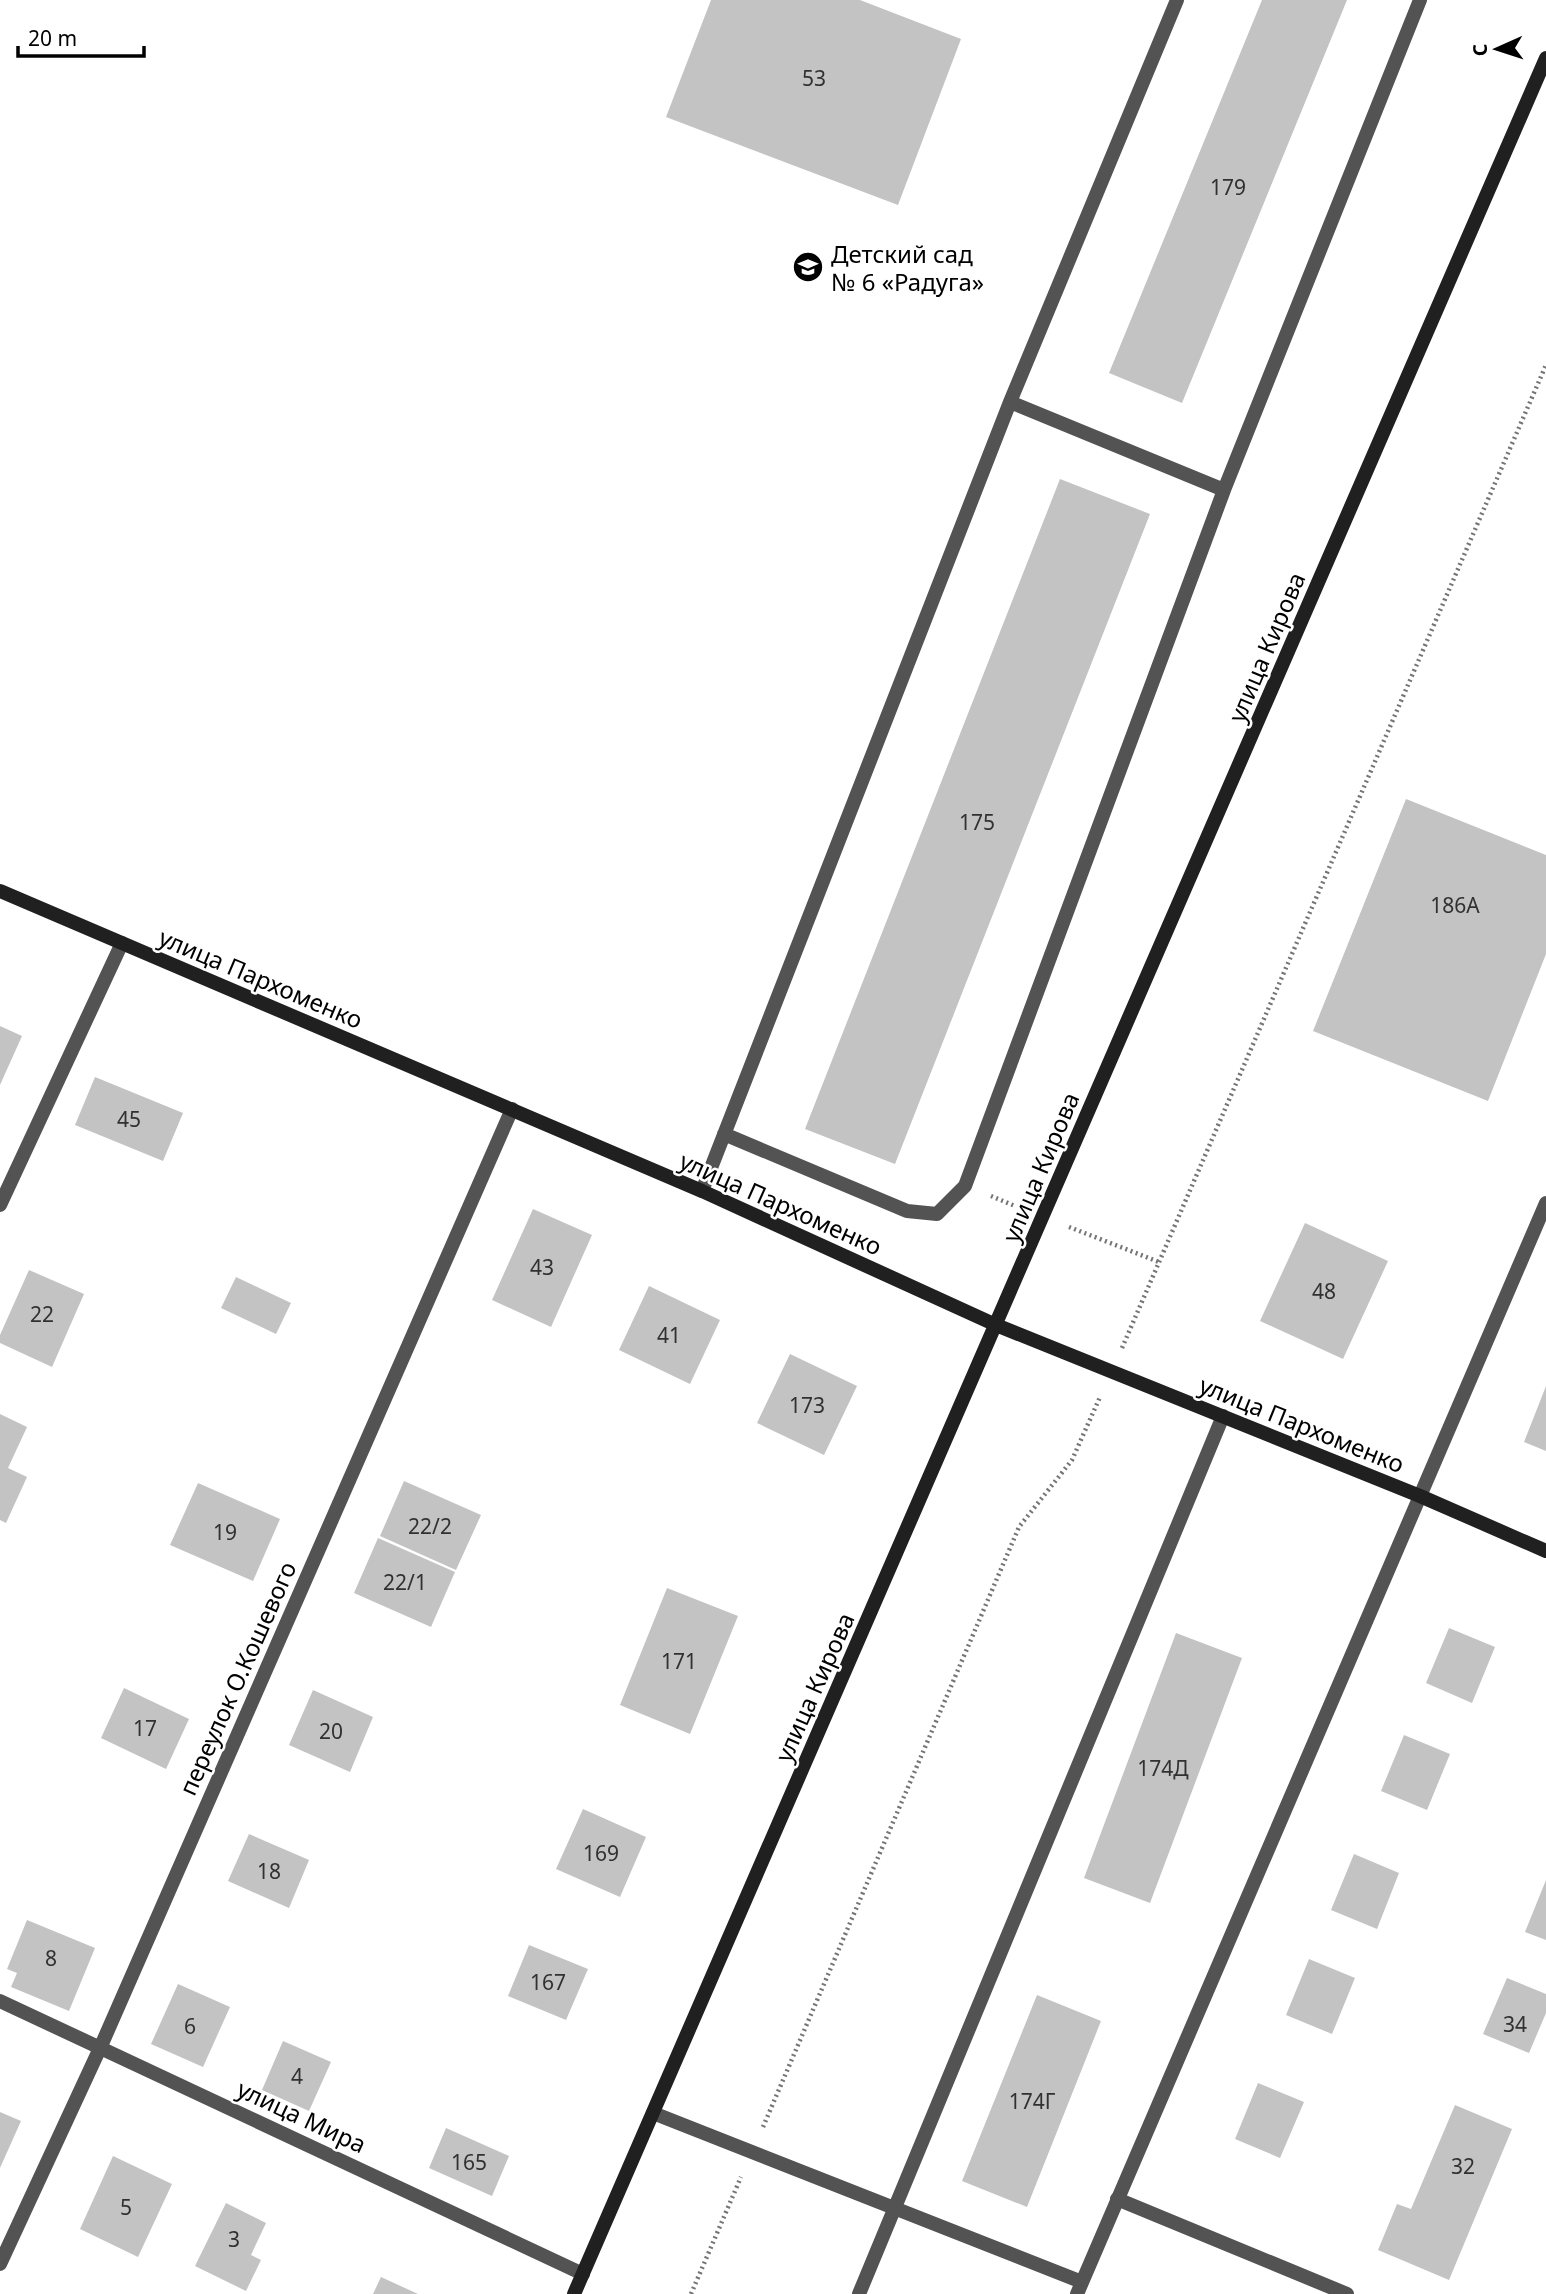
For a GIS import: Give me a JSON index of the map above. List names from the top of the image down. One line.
{"streets":{"street":["улица Кирова","улица Пархоменко","переулок О.Кошевого","улица Мира"]},"crossings":[["улица Кирова","улица Пархоменко"],["улица Кирова","улица Мира"],["улица Пархоменко","переулок О.Кошевого"],["переулок О.Кошевого","улица Мира"]],"places":{"school or university":["Детский сад № 6 «Радуга»"]},"house_numbers":["53","179","175","186А","45","43","48","22","41","173","22/2","19","22/1","171","17","20","174Д","169","18","8","167","34","6","4","174Г","165","32","5","3"],"scale_bar":"20 m","north":"left"}
